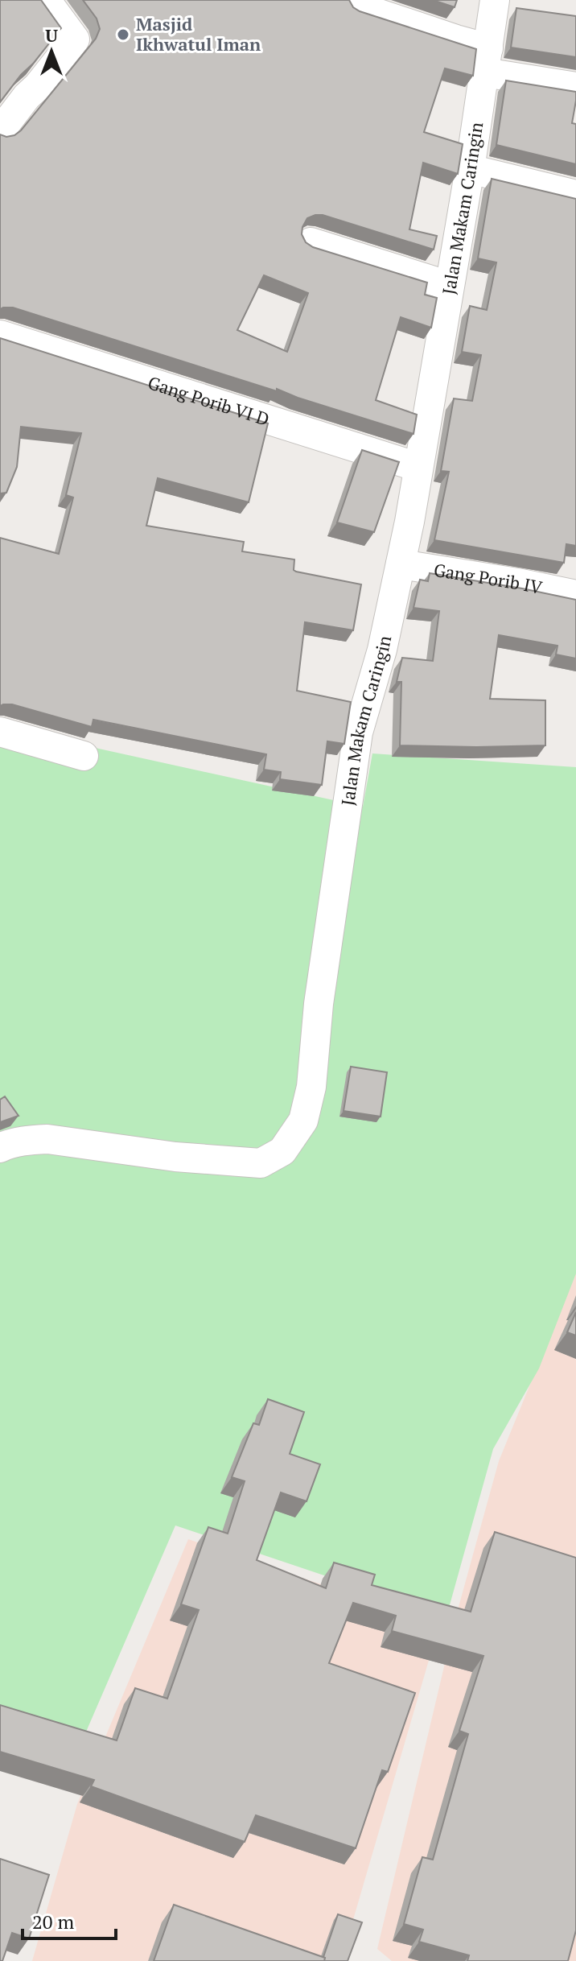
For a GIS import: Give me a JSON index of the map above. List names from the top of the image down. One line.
{"streets":{"street":["Jalan Makam Caringin","Gang Porib VI D","Gang Porib IV"]},"crossings":[["Jalan Makam Caringin","Gang Porib VI D"],["Jalan Makam Caringin","Gang Porib IV"]],"places":["Masjid Ikhwatul Iman"],"scale_bar":"20 m","north":"top"}
